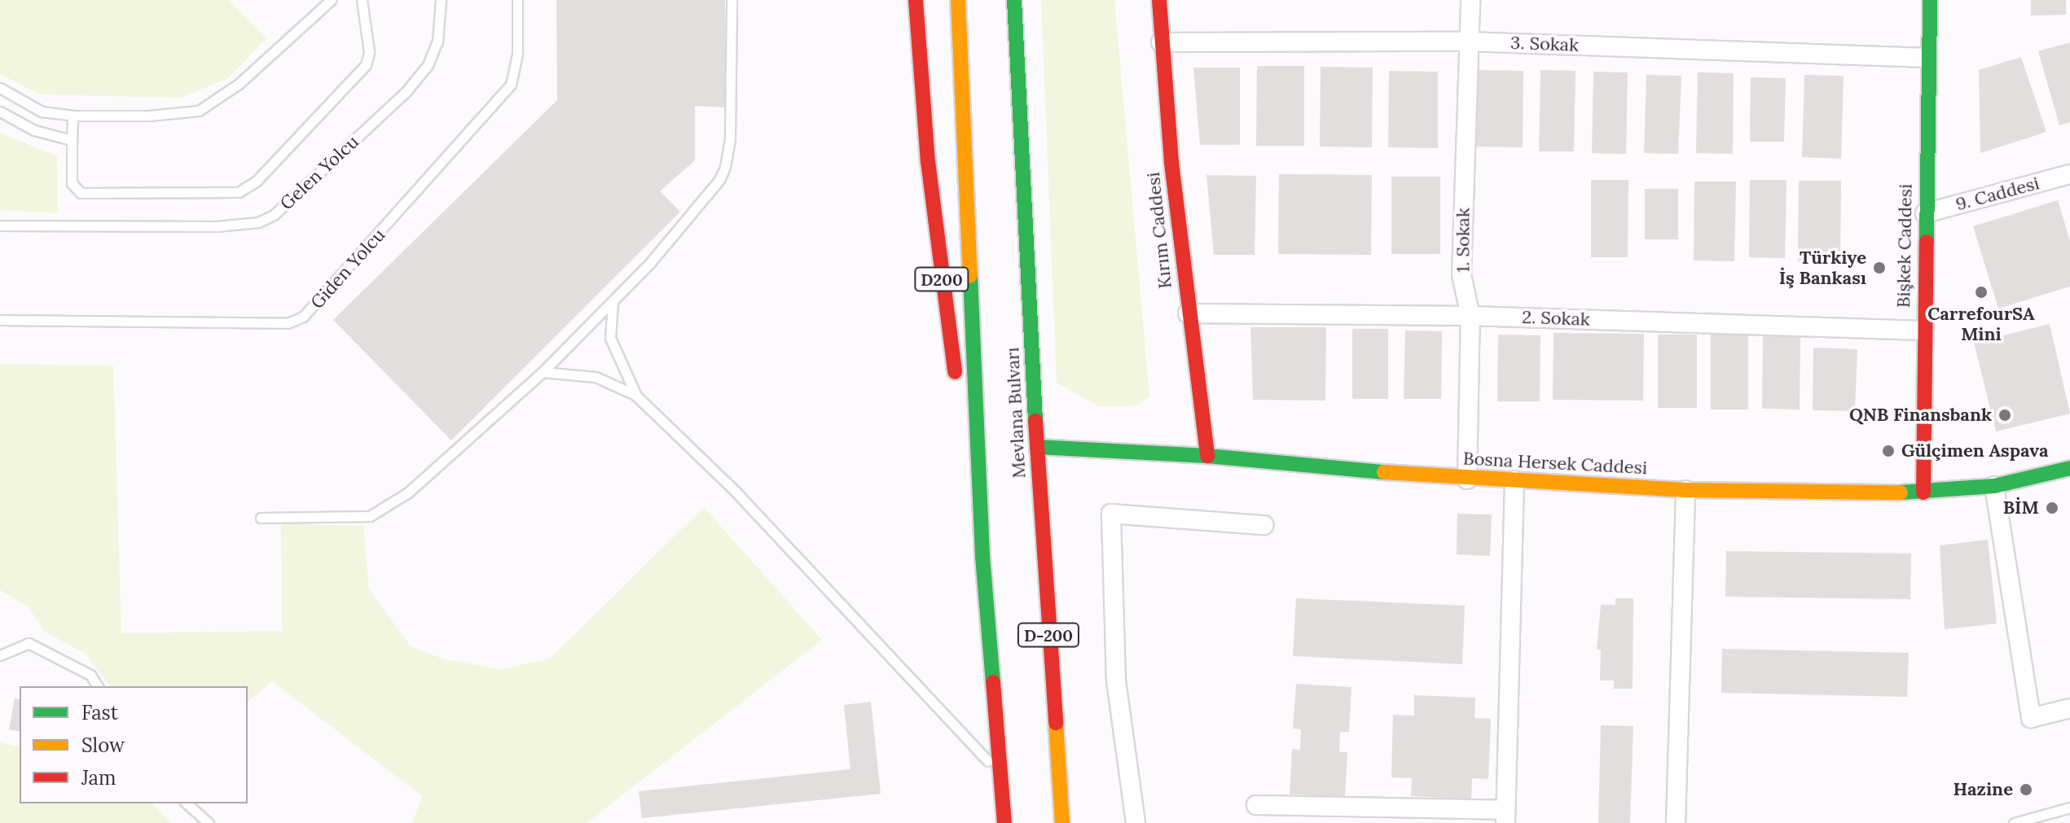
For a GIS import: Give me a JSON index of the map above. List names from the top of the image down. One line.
{"streets":{"main road":["Kırım Caddesi","Bişkek Caddesi","D200","Mevlana Bulvarı","Bosna Hersek Caddesi","D-200"],"street":["3. Sokak","9. Caddesi","1. Sokak","2. Sokak"],"lane":["Gelen Yolcu","Giden Yolcu"]},"crossings":[["3. Sokak","Kırım Caddesi"],["3. Sokak","1. Sokak"],["3. Sokak","Bişkek Caddesi"],["9. Caddesi","Bişkek Caddesi"],["Kırım Caddesi","2. Sokak"],["Kırım Caddesi","Bosna Hersek Caddesi"],["1. Sokak","2. Sokak"],["1. Sokak","Bosna Hersek Caddesi"],["Bişkek Caddesi","2. Sokak"],["Bişkek Caddesi","Bosna Hersek Caddesi"],["D200","D-200"],["Mevlana Bulvarı","Bosna Hersek Caddesi"]],"places":["Türkiye İş Bankası","CarrefourSA Mini","QNB Finansbank","Gülçimen Aspava","BİM","Hazine"],"legend":["Fast","Slow","Jam"]}
